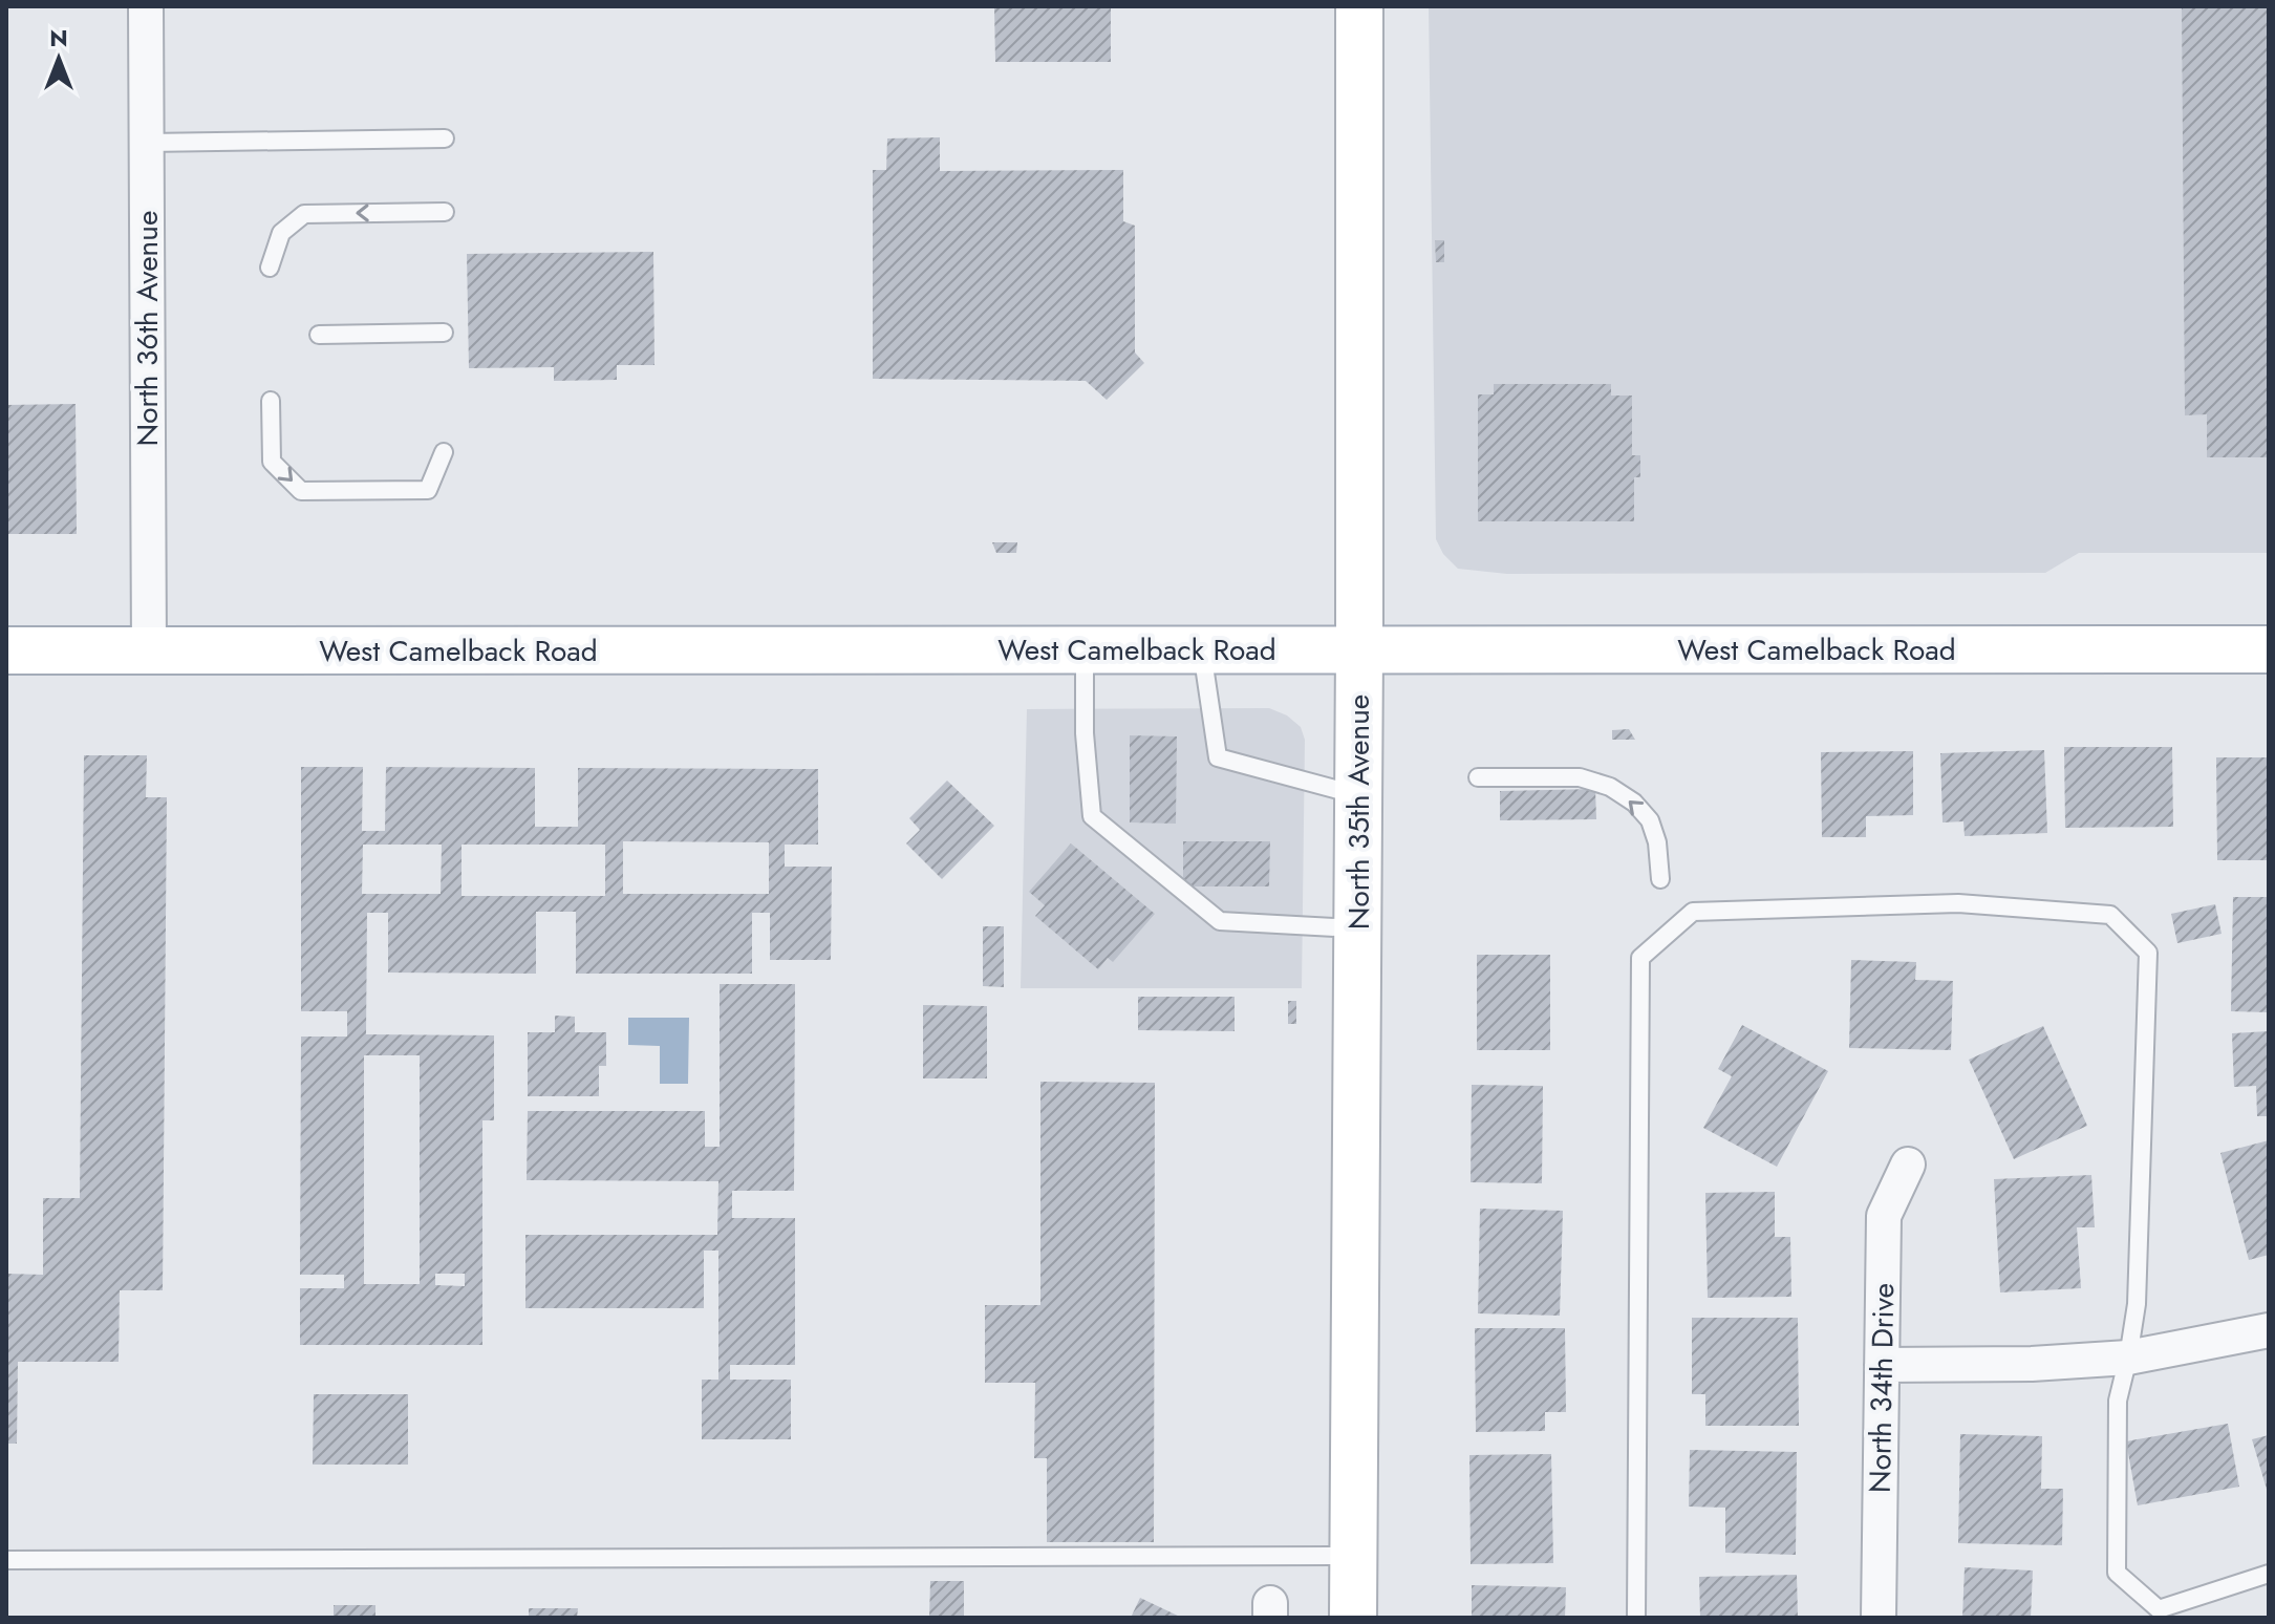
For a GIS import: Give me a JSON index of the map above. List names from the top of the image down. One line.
{"streets":{"main road":["West Camelback Road","North 35th Avenue"],"street":["North 36th Avenue","North 34th Drive"]},"crossings":[["North 36th Avenue","West Camelback Road"],["West Camelback Road","North 35th Avenue"]],"north":"top"}
